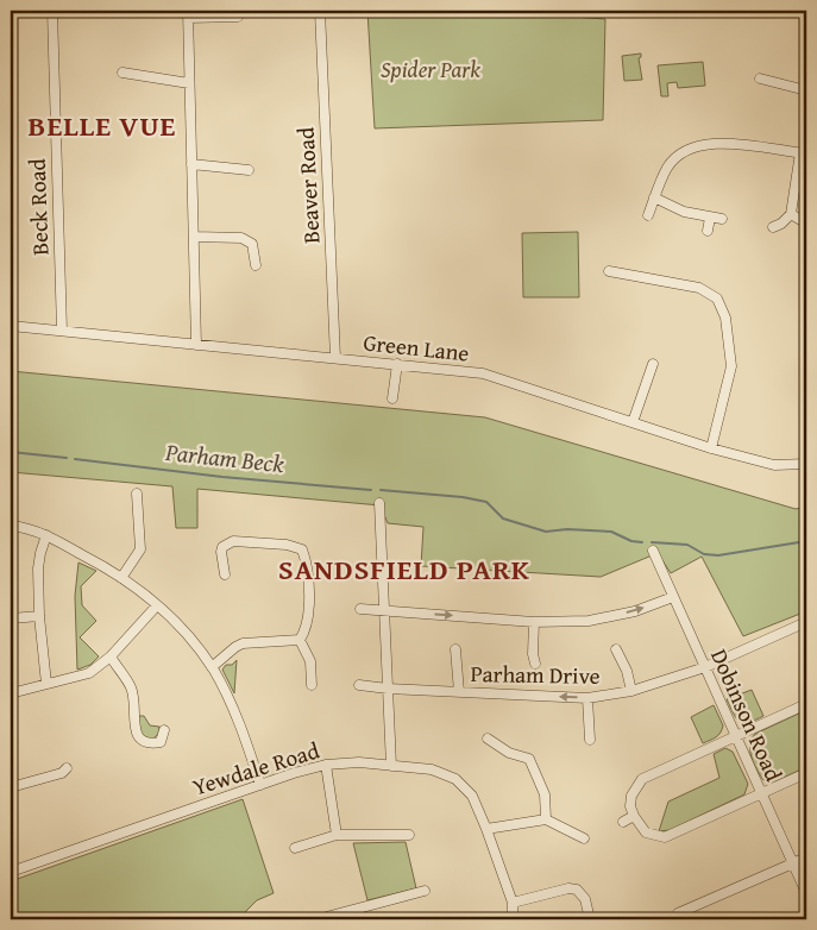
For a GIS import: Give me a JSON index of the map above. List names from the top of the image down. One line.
{"streets":{"street":["Beaver Road","Beck Road","Green Lane","Parham Drive","Dobinson Road","Yewdale Road"]},"crossings":[["Beaver Road","Green Lane"],["Beck Road","Green Lane"],["Parham Drive","Dobinson Road"]],"districts":["BELLE VUE","SANDSFIELD PARK"],"water":["Parham Beck"],"parks":["Spider Park"]}
